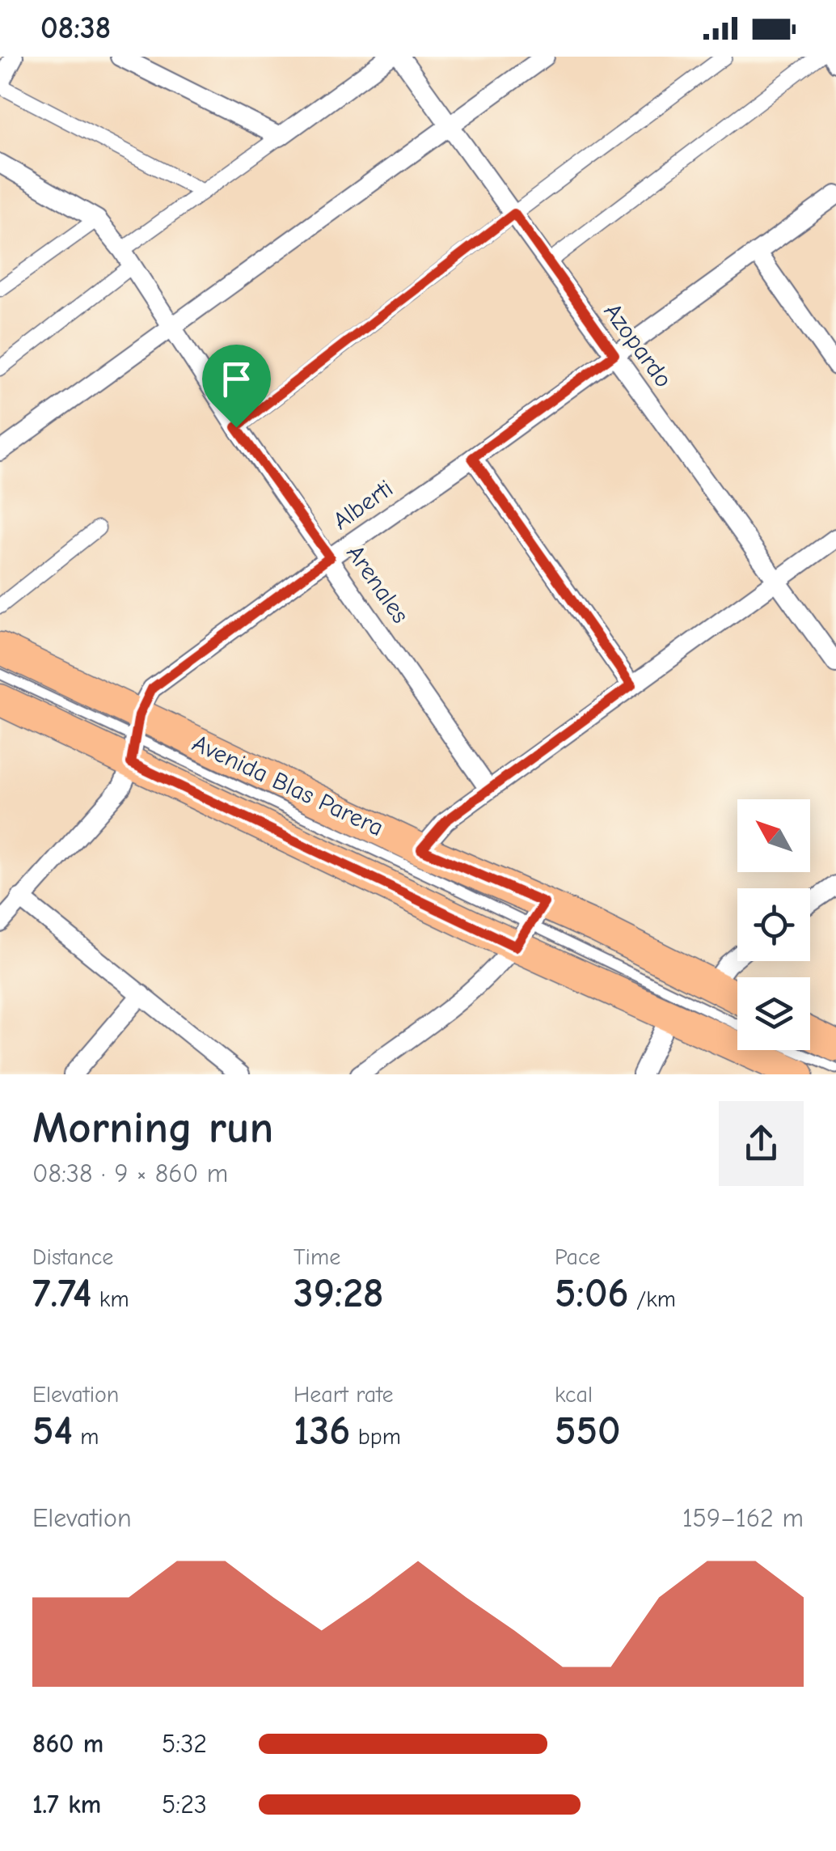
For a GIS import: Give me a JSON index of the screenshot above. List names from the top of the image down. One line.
{"streets":{"main road":["Avenida Blas Parera"],"street":["Azopardo","Alberti","Arenales"]},"crossings":[["Azopardo","Alberti"],["Alberti","Arenales"],["Alberti","Avenida Blas Parera"]],"north":"top left","page":{"status":"08:38","heading":["Morning run","08:38 · 9 × 860 m"],"stats":[["Distance","7.74 km"],["Time","39:28"],["Pace","5:06 /km"],["Elevation","54 m"],["Heart rate","136 bpm"],["kcal","550"]],"chart":["Elevation","159–162 m"],"list":[{"name":"860 m","note":"5:32"},{"name":"1.7 km","note":"5:23"}]}}
